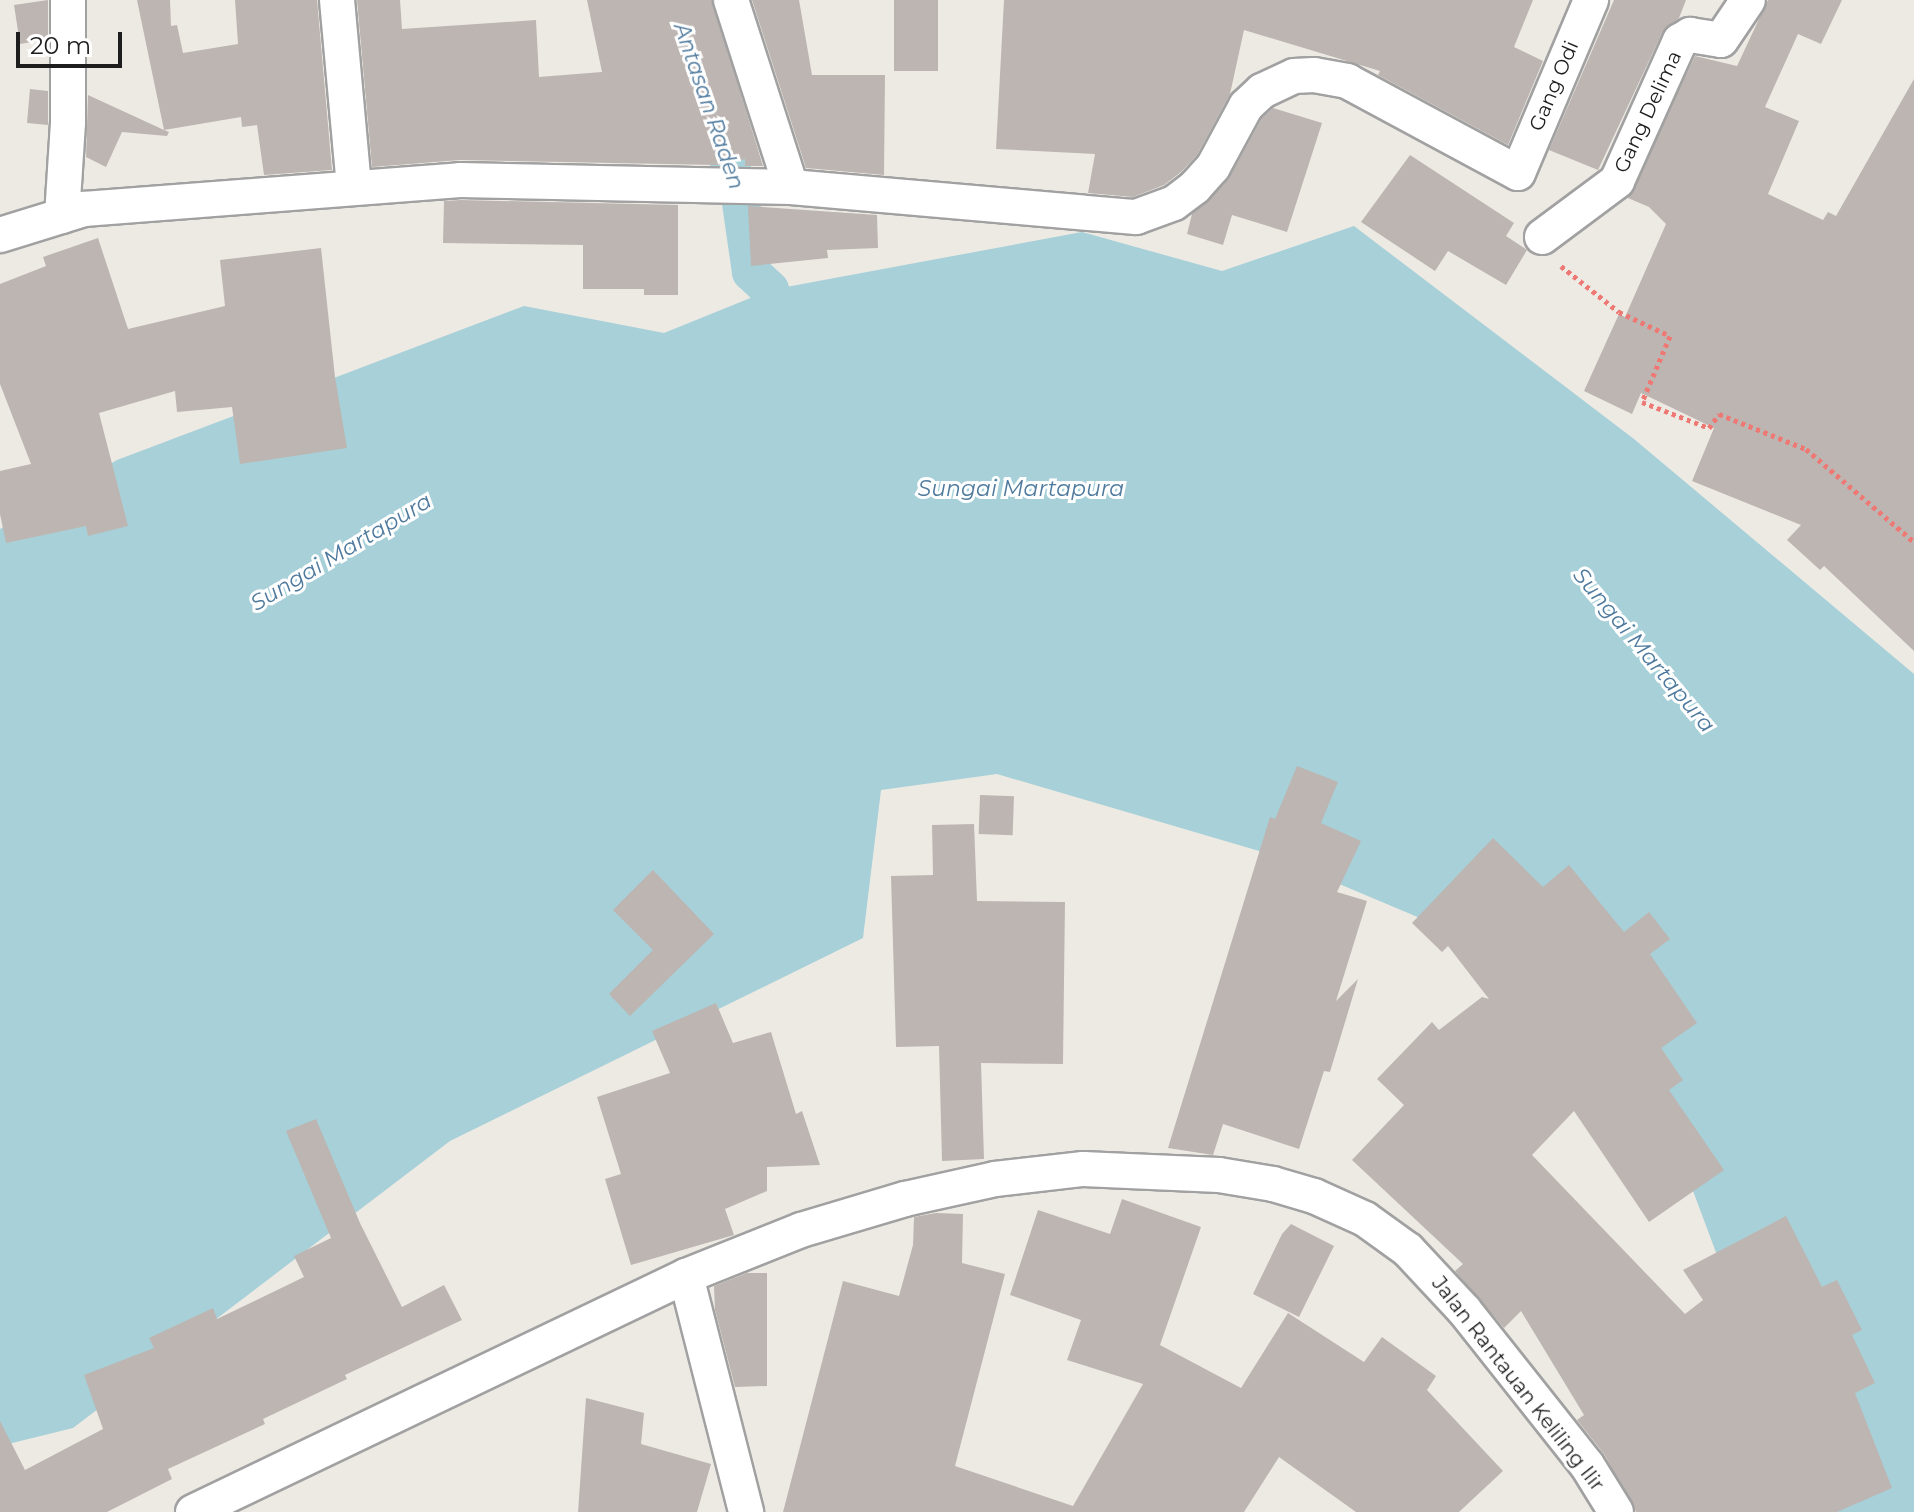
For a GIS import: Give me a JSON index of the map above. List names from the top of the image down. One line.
{"streets":{"street":["Gang Odi","Gang Delima","Jalan Rantauan Keliling Ilir"]},"water":["Antasan Raden","Sungai Martapura"],"scale_bar":"20 m"}
